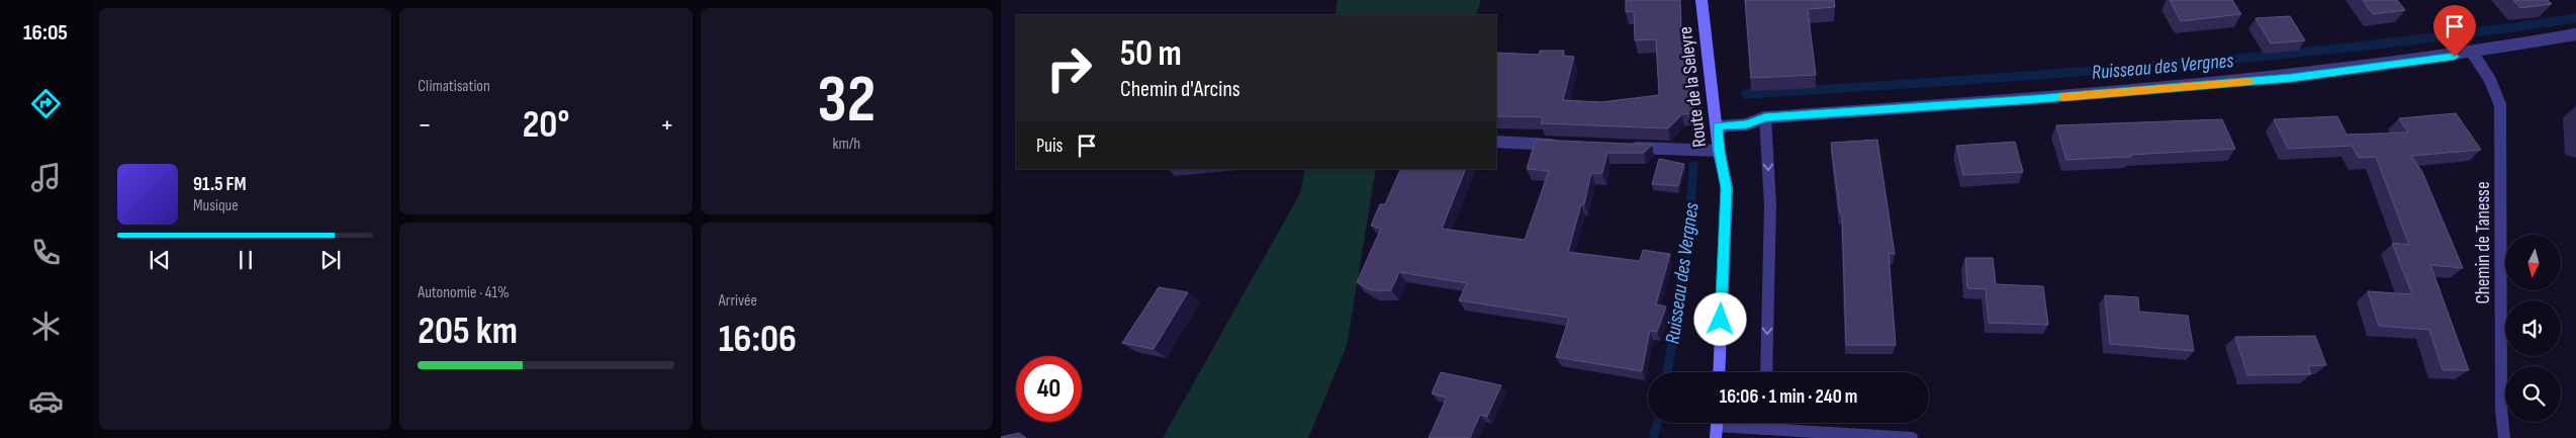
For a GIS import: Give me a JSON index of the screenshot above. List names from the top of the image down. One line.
{"streets":{"street":["Route de la Seleyre","Chemin de Tanesse"]},"water":["Ruisseau des Vergnes"],"north":"bottom","page":{"tabs":"16:05","tile":["Climatisation",["32","km/h"],["Autonomie · 41%","205 km"],["Arrivée","16:06"]],"turn":["50 m","Chemin d'Arcins"],"heat":["−","20°","+"],"then":"Puis","song":["91.5 FM","Musique"],"limit":"40","trip":"16:06 · 1 min · 240 m"}}
